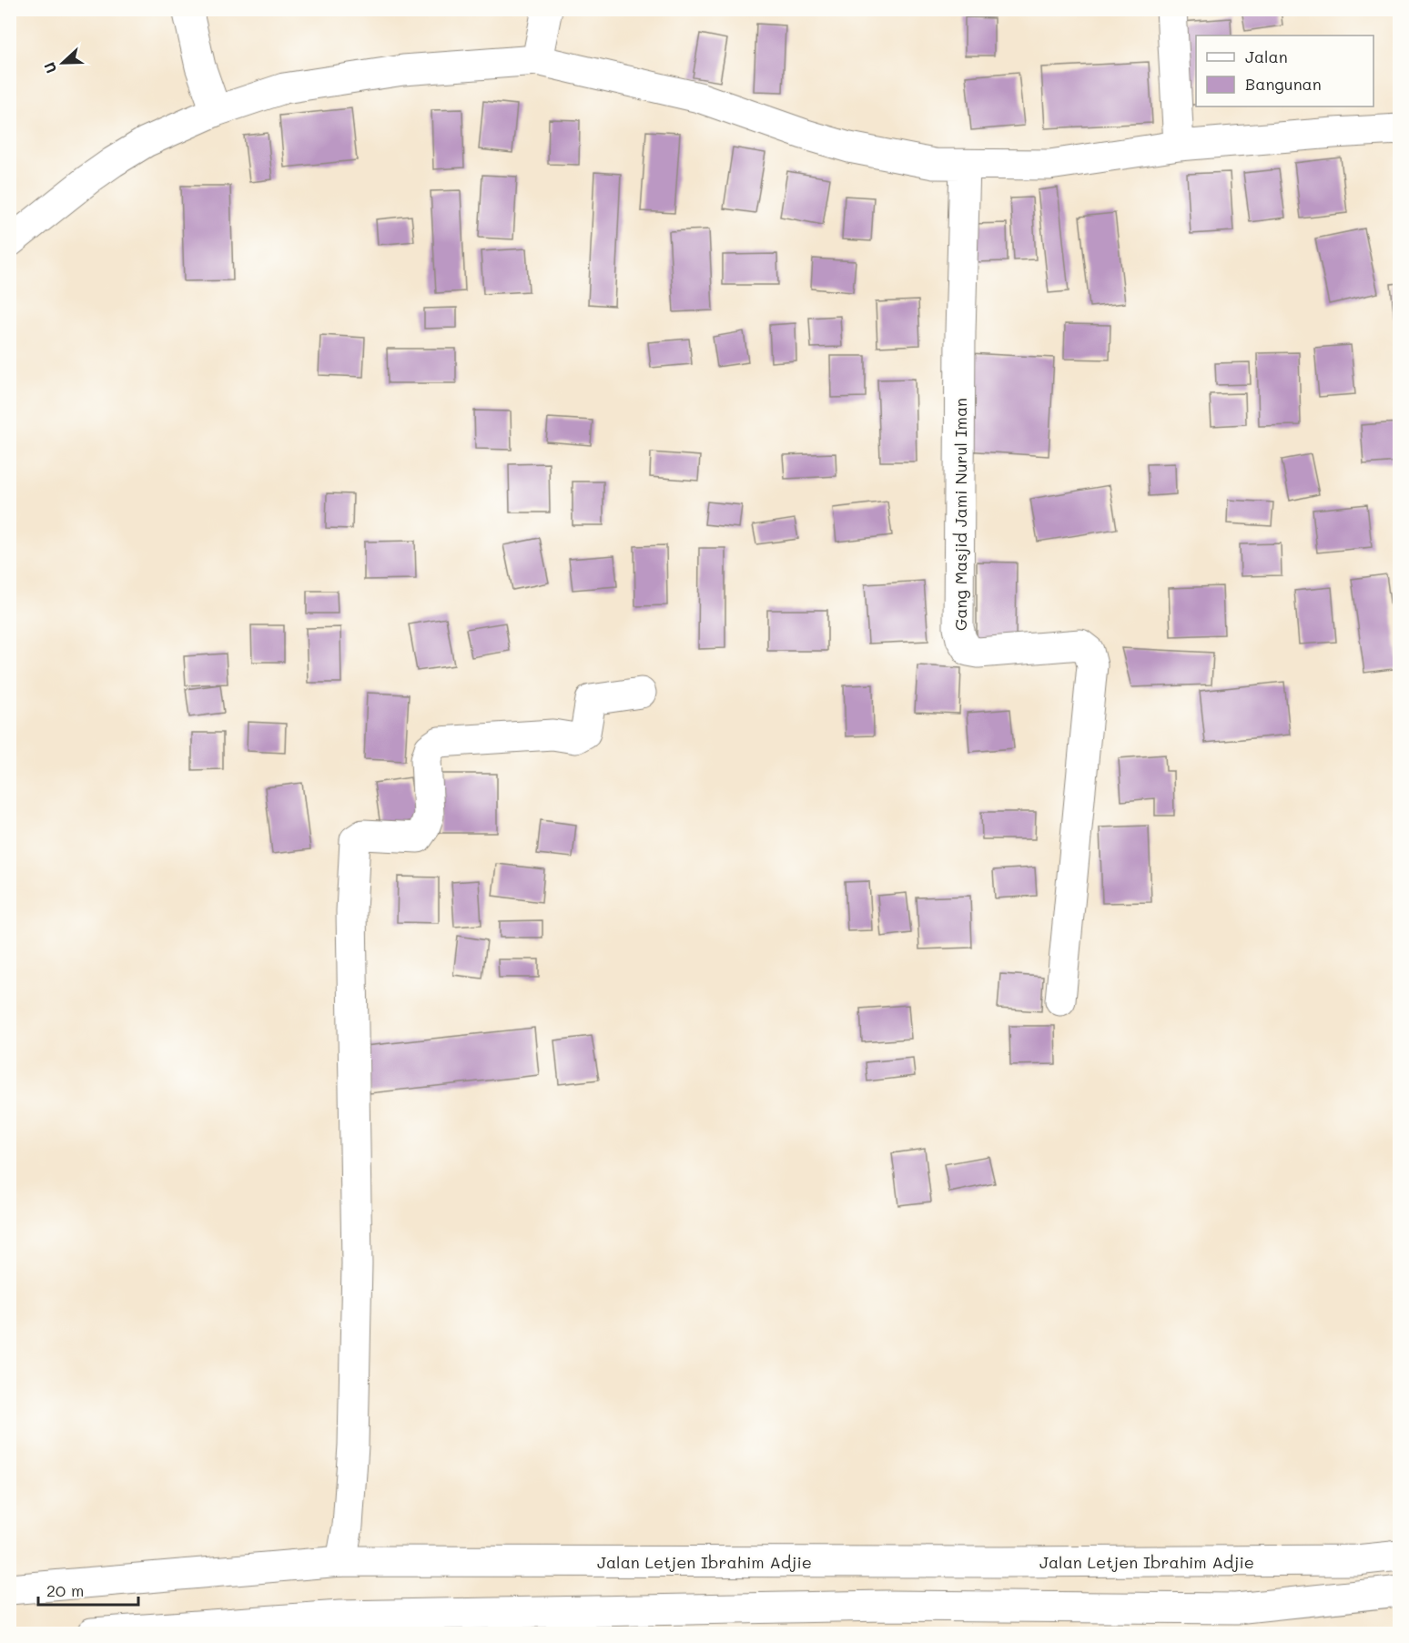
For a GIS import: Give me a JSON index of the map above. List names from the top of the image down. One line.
{"streets":{"street":["Gang Masjid Jami Nurul Iman","Jalan Letjen Ibrahim Adjie"]},"legend":["Jalan","Bangunan"],"scale_bar":"20 m","north":"left"}
